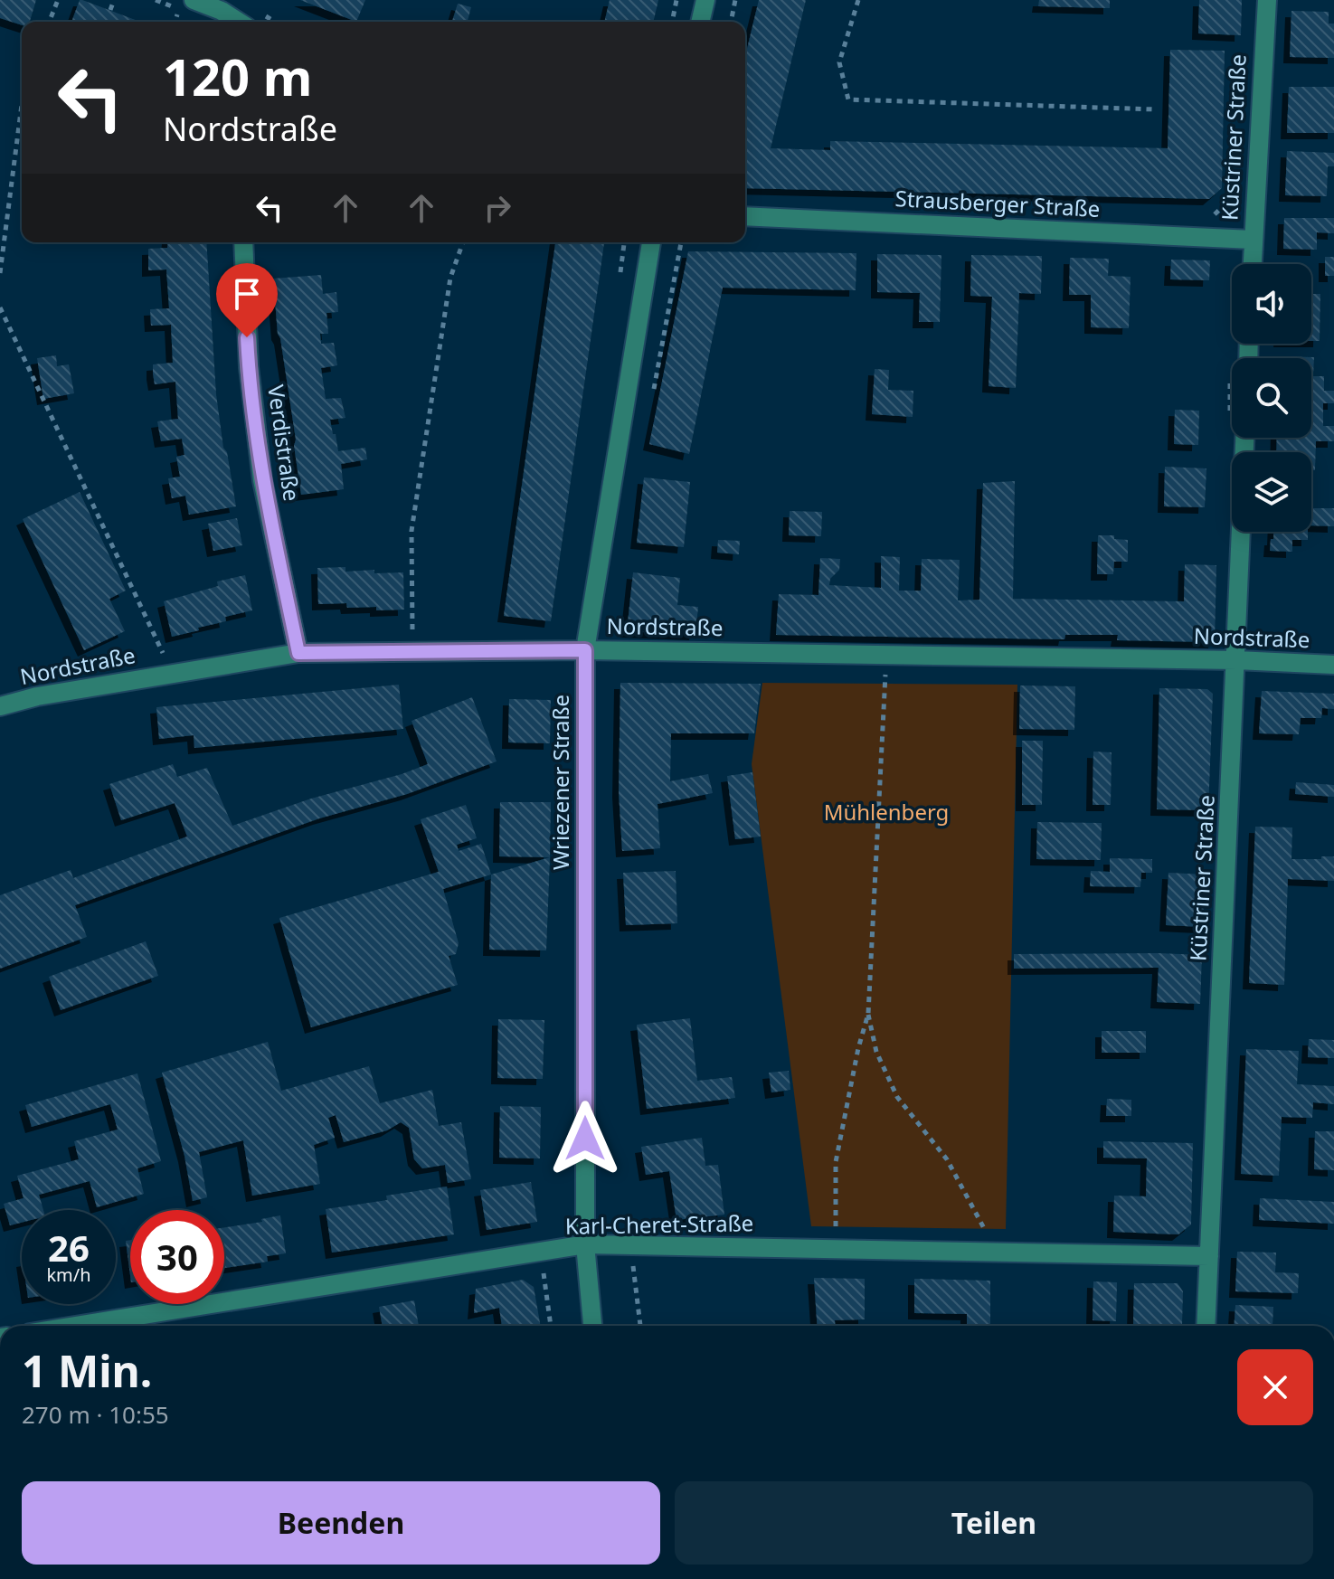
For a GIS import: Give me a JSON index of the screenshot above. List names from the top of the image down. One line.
{"streets":{"street":["Küstriner Straße","Strausberger Straße","Verdistraße","Nordstraße","Wriezener Straße","Karl-Cheret-Straße"]},"crossings":[["Küstriner Straße","Strausberger Straße"],["Küstriner Straße","Nordstraße"],["Küstriner Straße","Karl-Cheret-Straße"],["Verdistraße","Nordstraße"],["Nordstraße","Wriezener Straße"],["Wriezener Straße","Karl-Cheret-Straße"]],"parks":["Mühlenberg"],"page":{"turn":["120 m","Nordstraße"],"speed":"26 km/h","limit":"30","heading":["1 Min.","270 m · 10:55"],"buttons":["Beenden","Teilen"]}}
